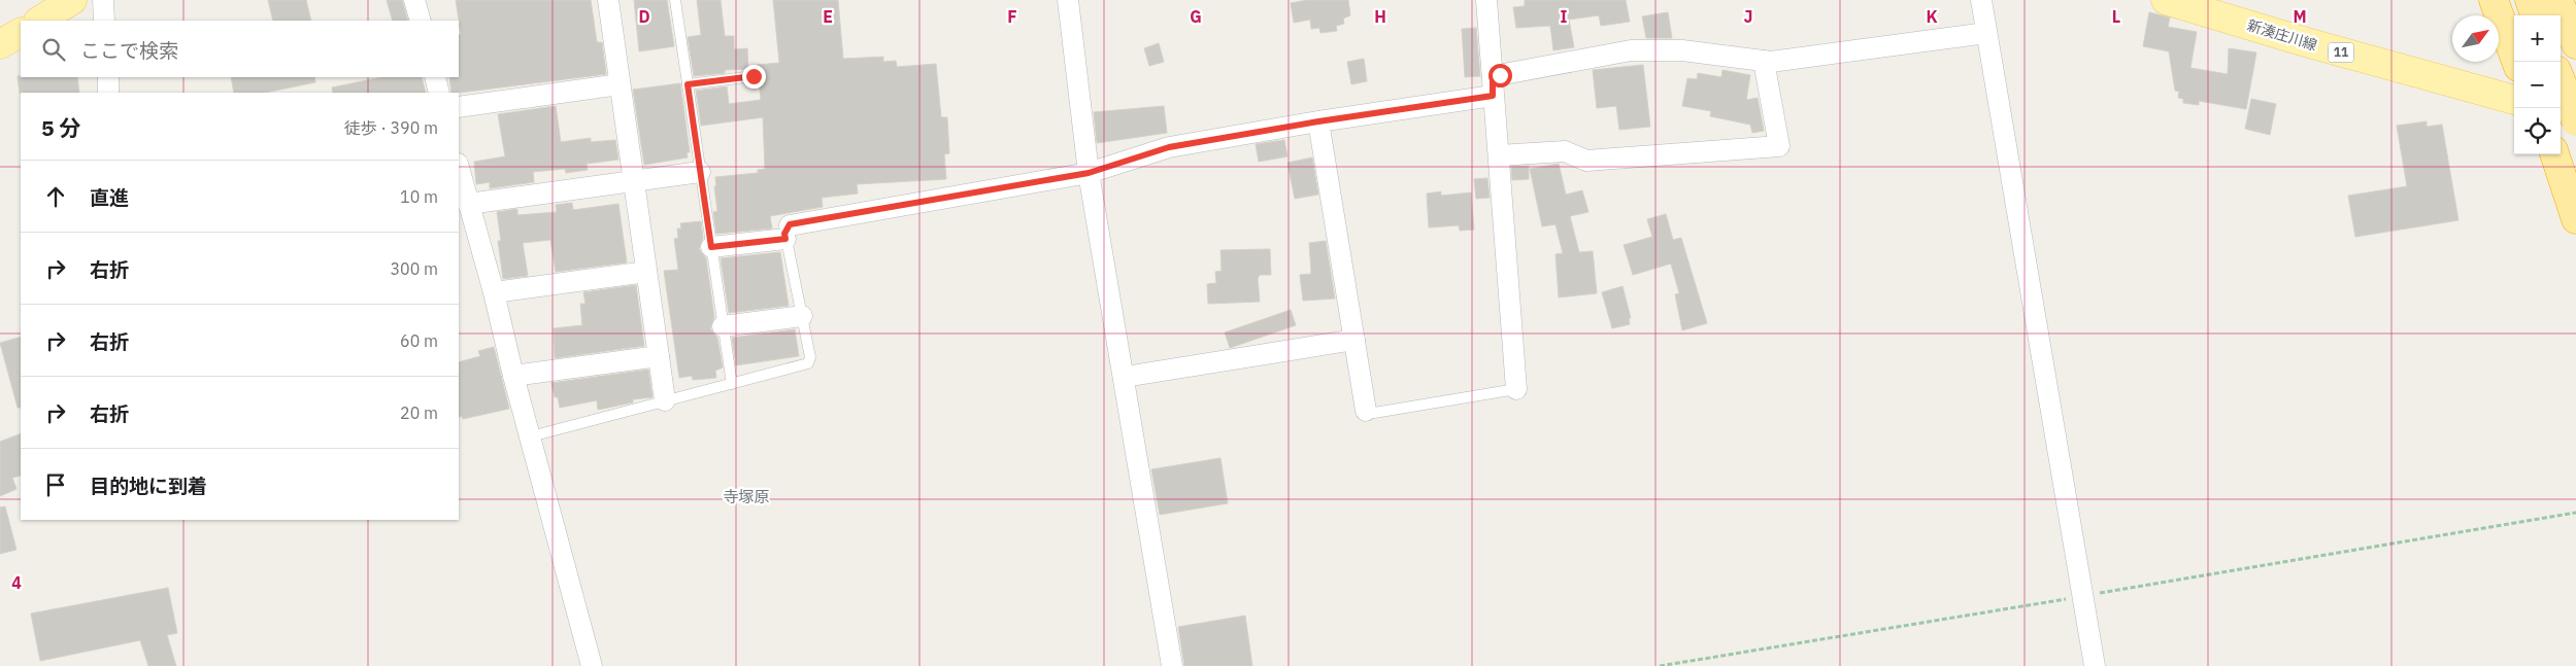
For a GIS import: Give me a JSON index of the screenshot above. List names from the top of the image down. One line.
{"streets":{"main road":["新湊庄川線","11"]},"districts":["寺塚原"],"north":"top right","page":{"map_buttons":["+","−"],"search":"ここで検索","heading":["5 分","徒歩 · 390 m"],"list":[["直進","10 m"],["右折","300 m"],["右折","60 m"],["右折","20 m"],"目的地に到着"]},"grid":{"columns":["D","E","F","G","H","I","J","K","L","M"],"rows":["4"]}}
